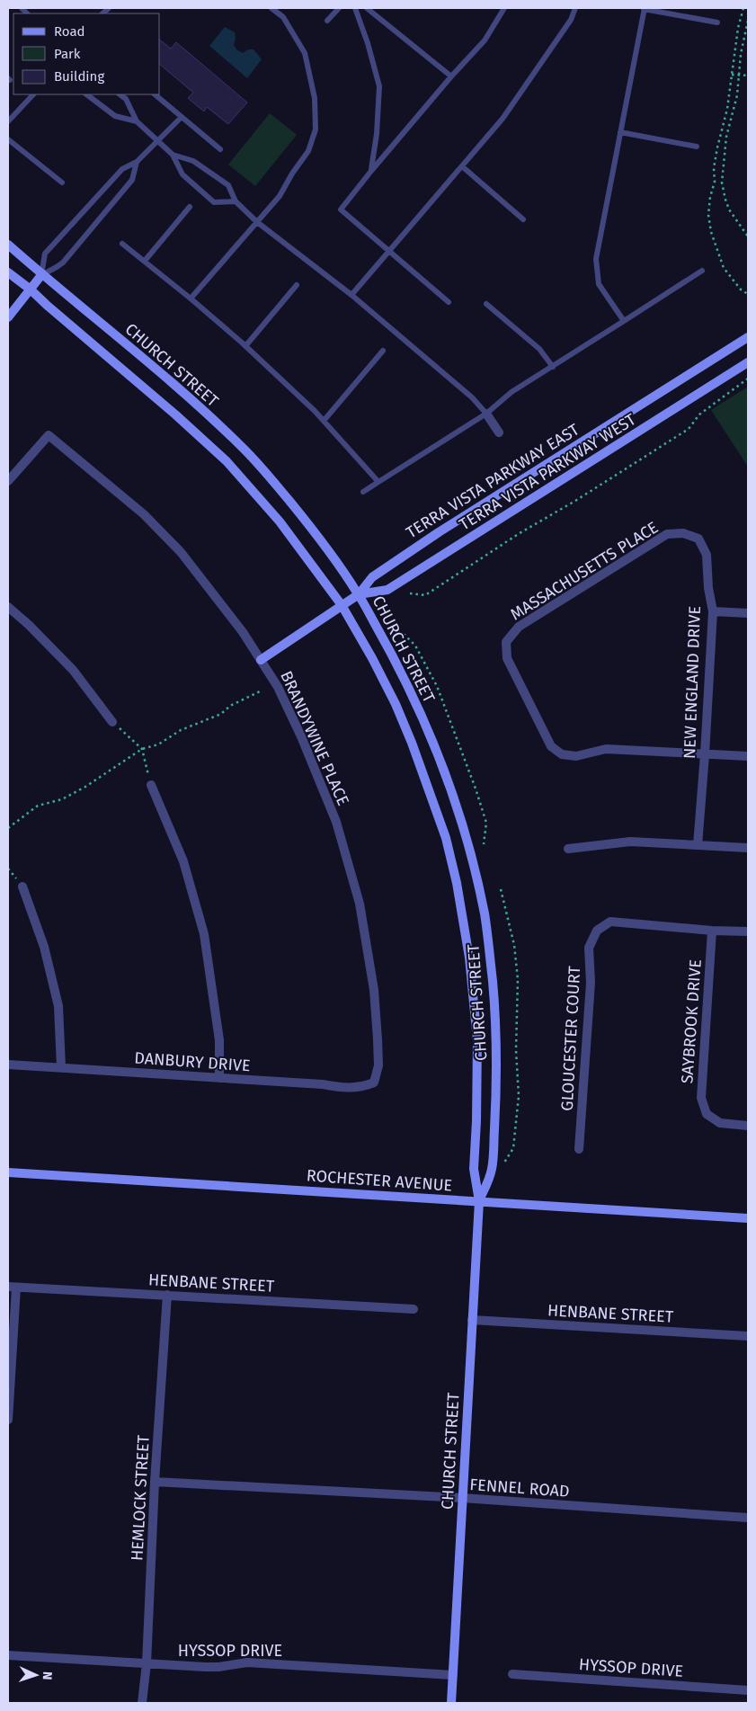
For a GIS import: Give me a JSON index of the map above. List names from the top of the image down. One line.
{"streets":{"main road":["CHURCH STREET","TERRA VISTA PARKWAY WEST","TERRA VISTA PARKWAY EAST","ROCHESTER AVENUE"],"street":["MASSACHUSETTS PLACE","NEW ENGLAND DRIVE","BRANDYWINE PLACE","SAYBROOK DRIVE","GLOUCESTER COURT","DANBURY DRIVE","HENBANE STREET","FENNEL ROAD","HEMLOCK STREET","HYSSOP DRIVE"]},"crossings":[["CHURCH STREET","TERRA VISTA PARKWAY WEST"],["CHURCH STREET","TERRA VISTA PARKWAY EAST"],["CHURCH STREET","ROCHESTER AVENUE"],["CHURCH STREET","HENBANE STREET"],["CHURCH STREET","FENNEL ROAD"],["CHURCH STREET","HYSSOP DRIVE"],["TERRA VISTA PARKWAY WEST","TERRA VISTA PARKWAY EAST"],["TERRA VISTA PARKWAY EAST","BRANDYWINE PLACE"],["MASSACHUSETTS PLACE","NEW ENGLAND DRIVE"],["BRANDYWINE PLACE","DANBURY DRIVE"],["SAYBROOK DRIVE","GLOUCESTER COURT"],["HENBANE STREET","HEMLOCK STREET"],["FENNEL ROAD","HEMLOCK STREET"],["HEMLOCK STREET","HYSSOP DRIVE"]],"legend":["Road","Park","Building"],"north":"right"}
